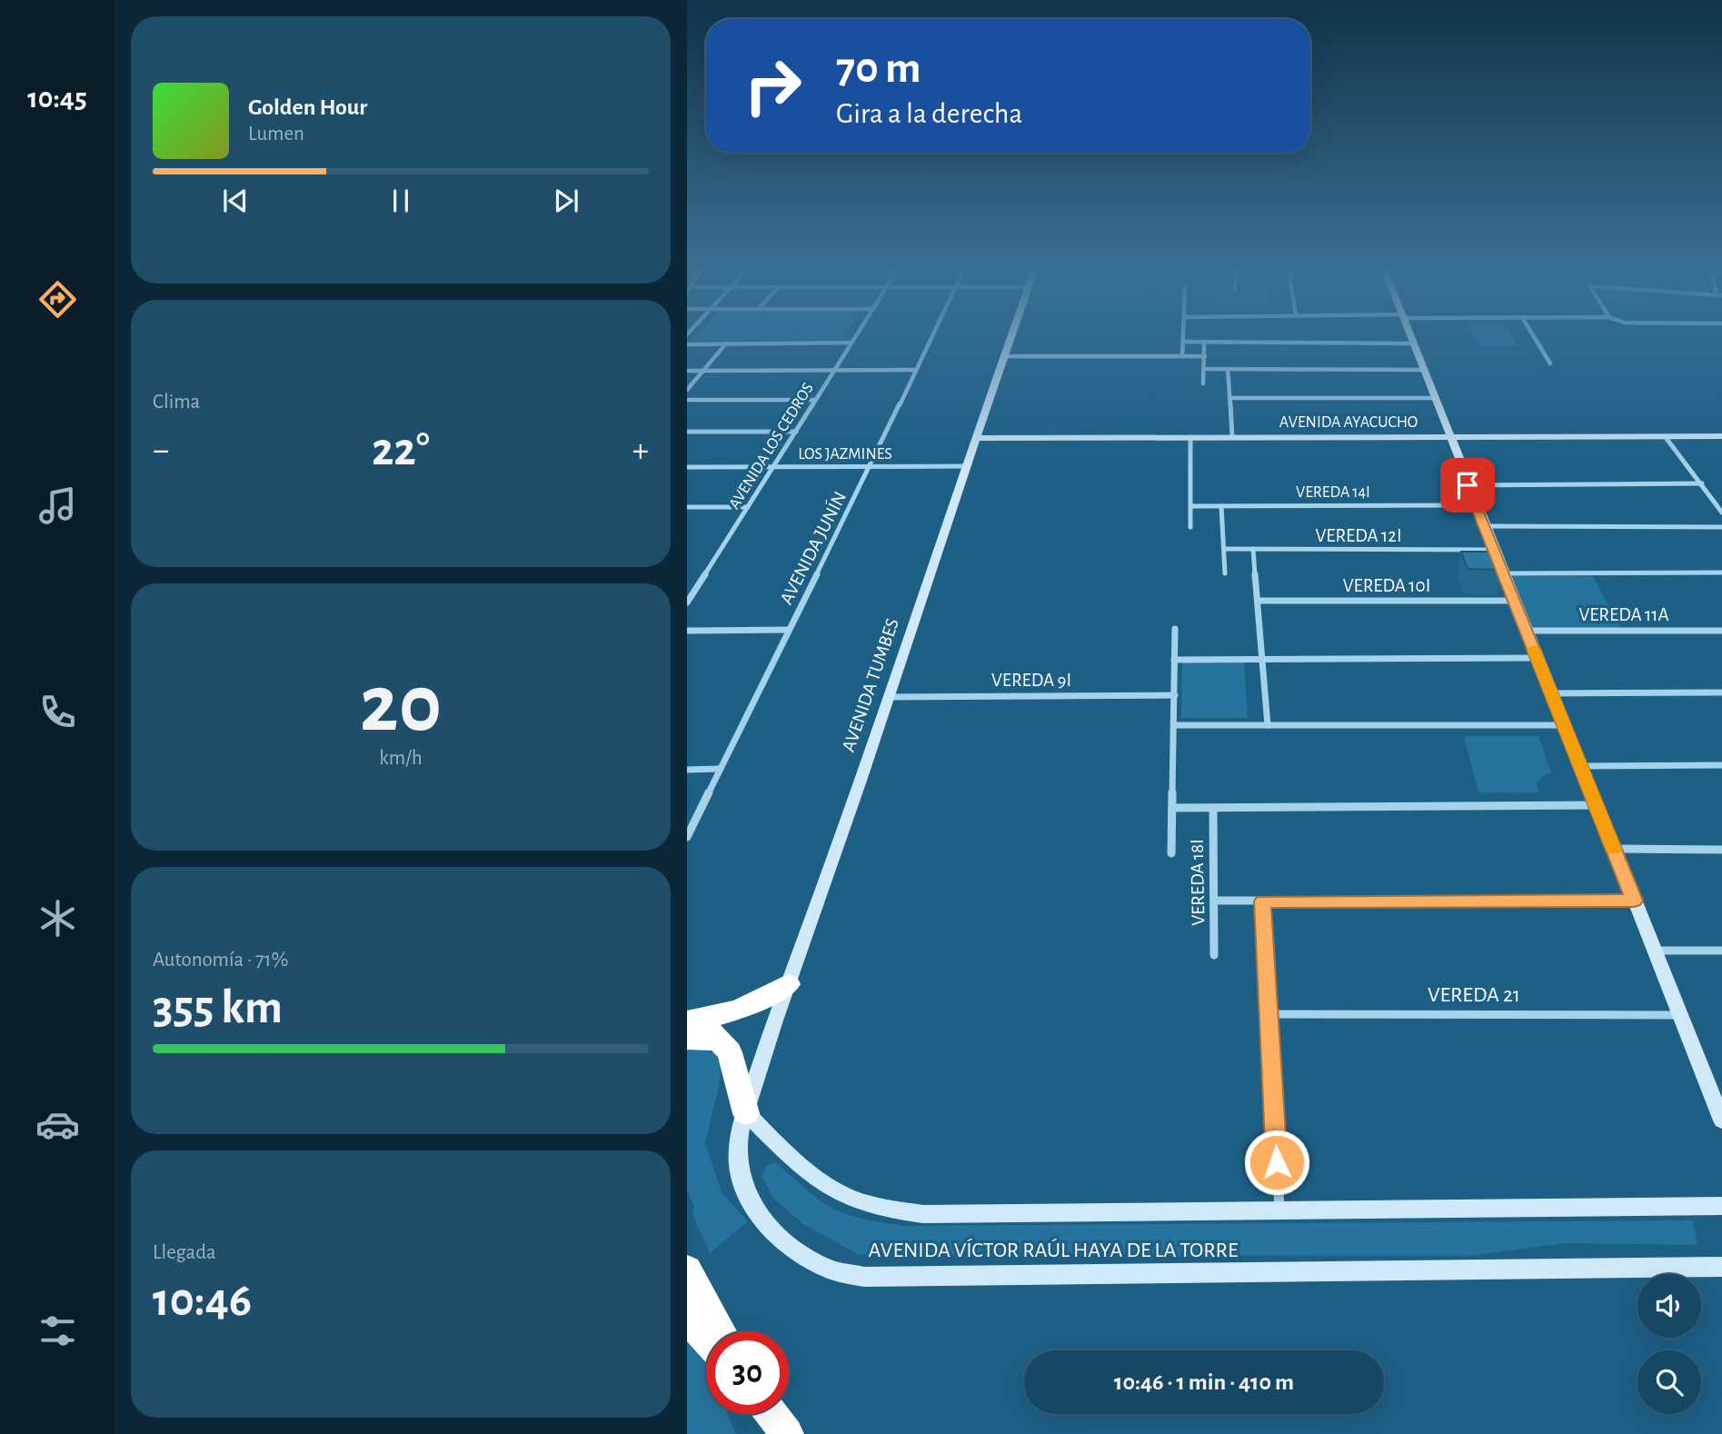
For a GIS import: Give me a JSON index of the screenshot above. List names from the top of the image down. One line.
{"streets":{"street":["AVENIDA AYACUCHO","AVENIDA LOS CEDROS","LOS JAZMINES","VEREDA 14I","VEREDA 12I","AVENIDA JUNÍN","VEREDA 10I","VEREDA 11A","VEREDA 9I","AVENIDA TUMBES","VEREDA 18I","VEREDA 21","AVENIDA VÍCTOR RAÚL HAYA DE LA TORRE"]},"crossings":[["AVENIDA AYACUCHO","AVENIDA TUMBES"],["AVENIDA LOS CEDROS","LOS JAZMINES"],["LOS JAZMINES","AVENIDA JUNÍN"],["LOS JAZMINES","AVENIDA TUMBES"],["VEREDA 9I","AVENIDA TUMBES"],["AVENIDA TUMBES","AVENIDA VÍCTOR RAÚL HAYA DE LA TORRE"]],"page":{"tabs":"10:45","turn":["70 m","Gira a la derecha"],"song":["Golden Hour","Lumen"],"tile":["Clima",["20","km/h"],["Autonomía · 71%","355 km"],["Llegada","10:46"]],"heat":["−","22°","+"],"limit":"30","trip":"10:46 · 1 min · 410 m"}}
